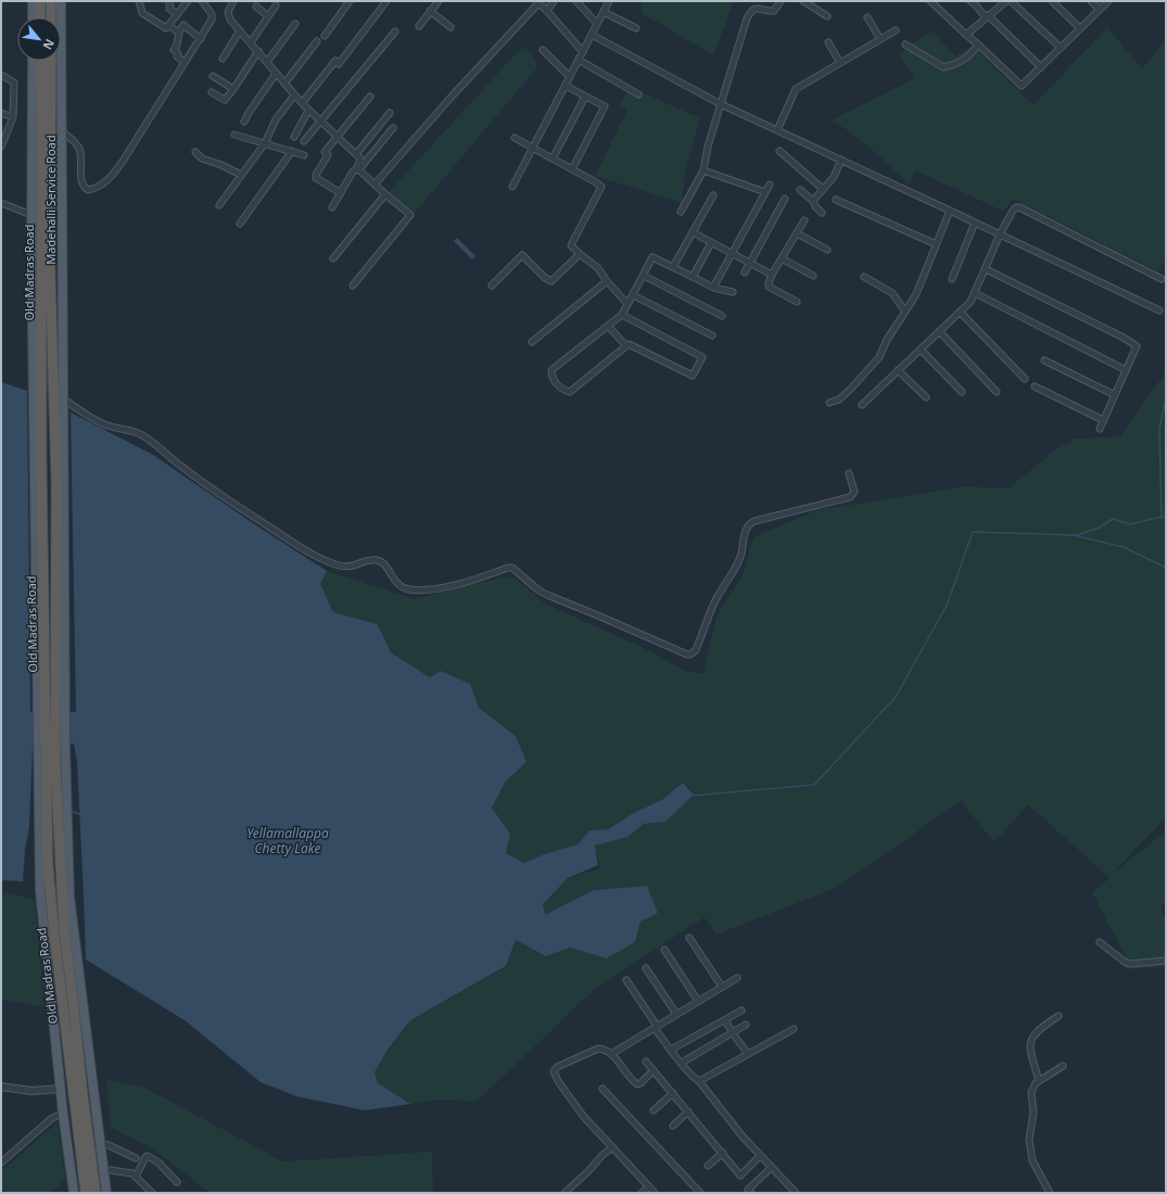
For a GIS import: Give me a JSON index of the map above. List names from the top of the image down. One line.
{"streets":{"highway":["Old Madras Road"],"main road":["Madehalli Service Road"]},"crossings":[["Madehalli Service Road","Old Madras Road"]],"water":["Yellamallappa Chetty Lake"],"north":"bottom right"}
